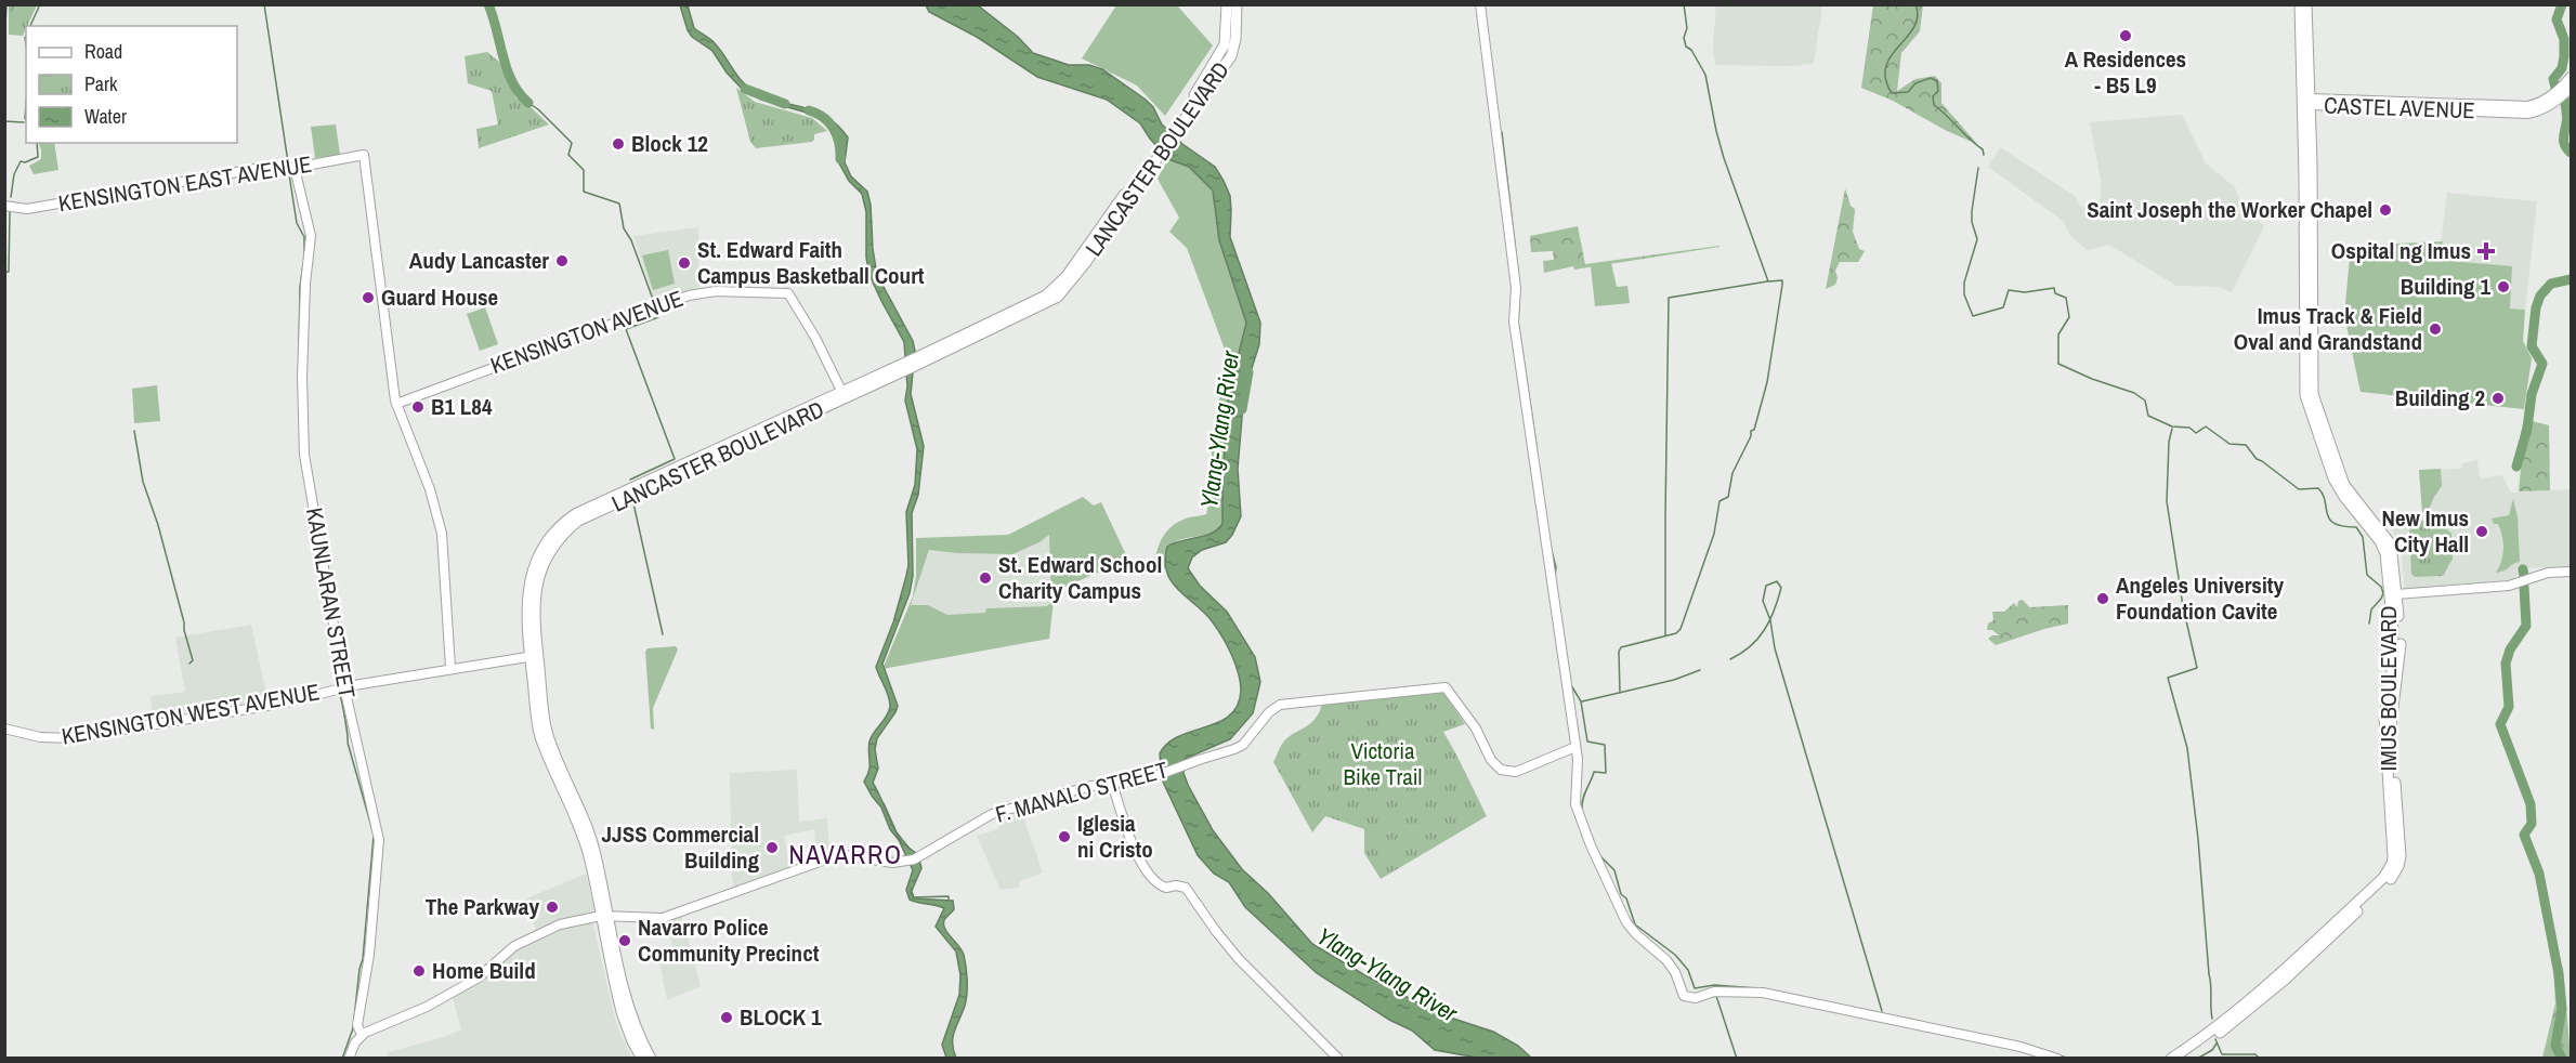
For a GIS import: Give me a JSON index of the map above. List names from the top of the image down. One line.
{"streets":{"main road":["LANCASTER BOULEVARD","IMUS BOULEVARD"],"street":["CASTEL AVENUE","KENSINGTON EAST AVENUE","KENSINGTON AVENUE","KAUNLARAN STREET","KENSINGTON WEST AVENUE","F. MANALO STREET"]},"crossings":[["CASTEL AVENUE","IMUS BOULEVARD"],["LANCASTER BOULEVARD","KENSINGTON AVENUE"],["LANCASTER BOULEVARD","KENSINGTON WEST AVENUE"],["LANCASTER BOULEVARD","F. MANALO STREET"],["KENSINGTON EAST AVENUE","KENSINGTON AVENUE"],["KENSINGTON EAST AVENUE","KAUNLARAN STREET"],["KAUNLARAN STREET","KENSINGTON WEST AVENUE"],["KAUNLARAN STREET","F. MANALO STREET"]],"districts":["NAVARRO"],"water":["Ylang-Ylang River"],"parks":["Victoria Bike Trail"],"places":{"other":["A Residences - B5 L9","Block 12","Saint Joseph the Worker Chapel","Audy Lancaster","St. Edward Faith Campus Basketball Court","Building 1","Guard House","Imus Track & Field Oval and Grandstand","Building 2","B1 L84","New Imus City Hall","St. Edward School Charity Campus","Angeles University Foundation Cavite","Iglesia ni Cristo","JJSS Commercial Building","The Parkway","Navarro Police Community Precinct","Home Build","BLOCK 1"],"health":["Ospital ng Imus"]},"legend":["Road","Park","Water"]}
